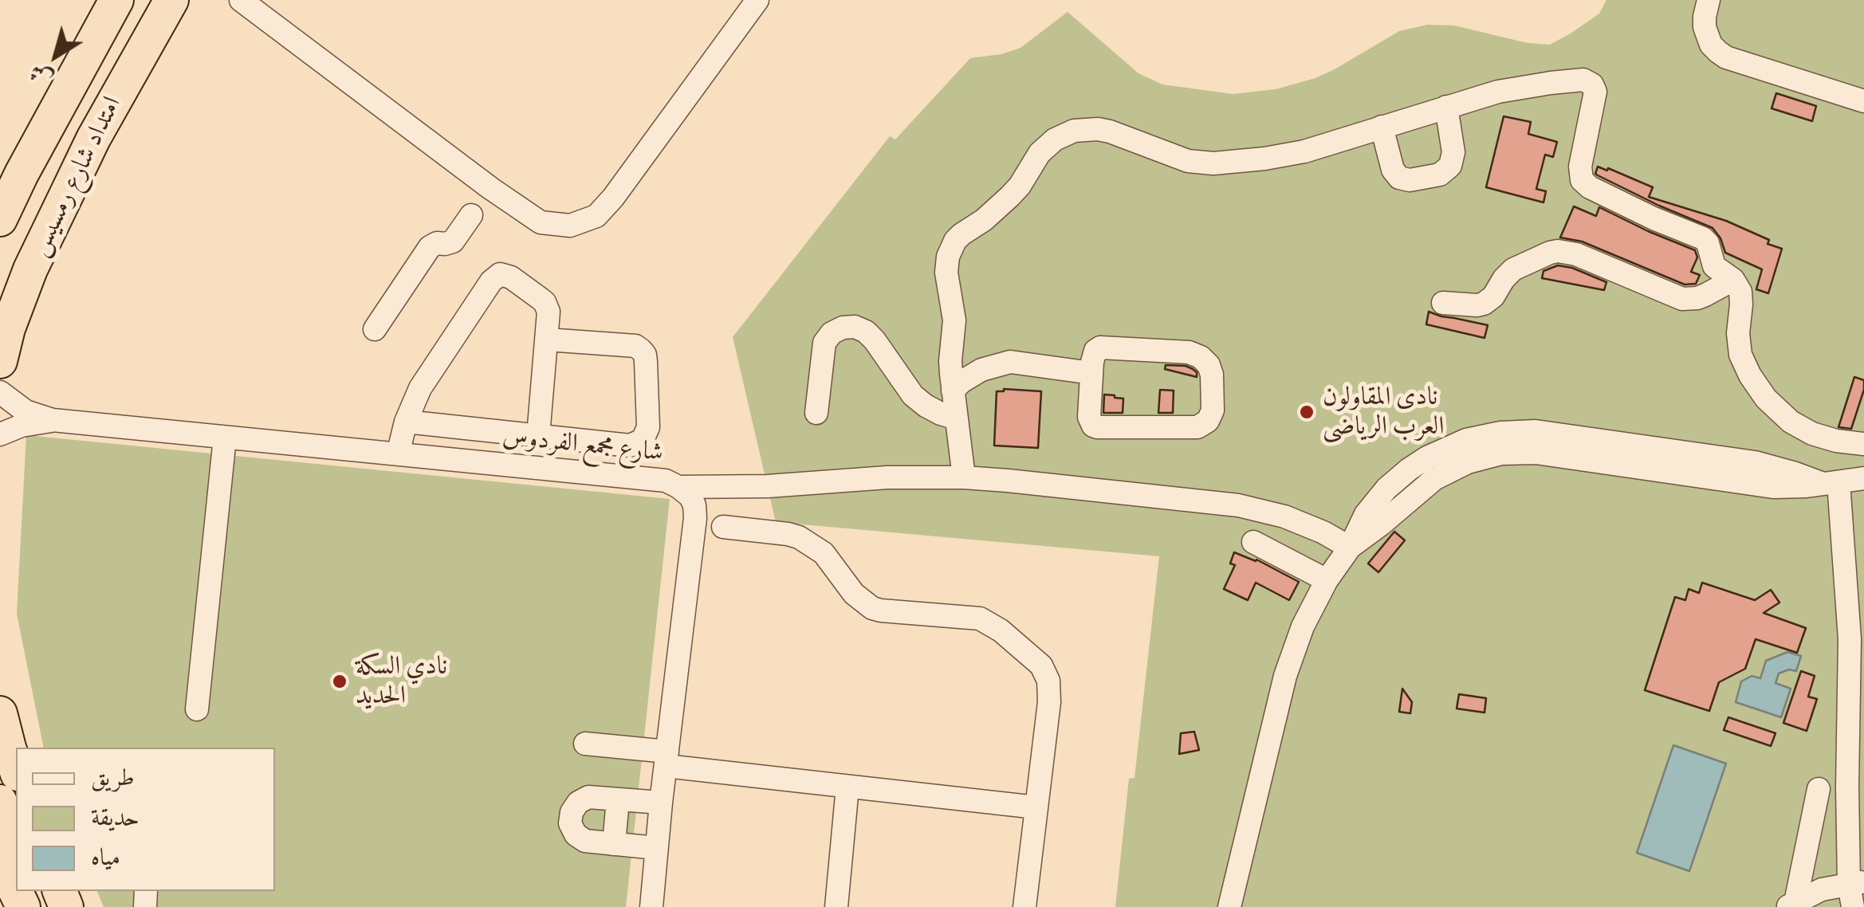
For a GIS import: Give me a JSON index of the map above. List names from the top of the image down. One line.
{"streets":{"highway":["امتداد شارع رمسيس"],"street":["شارع مجمع الفردوس"]},"places":["نادى المقاولون العرب الرياضى","نادي السكة الحديد"],"legend":["طريق","حديقة","مياه"],"north":"bottom left"}
